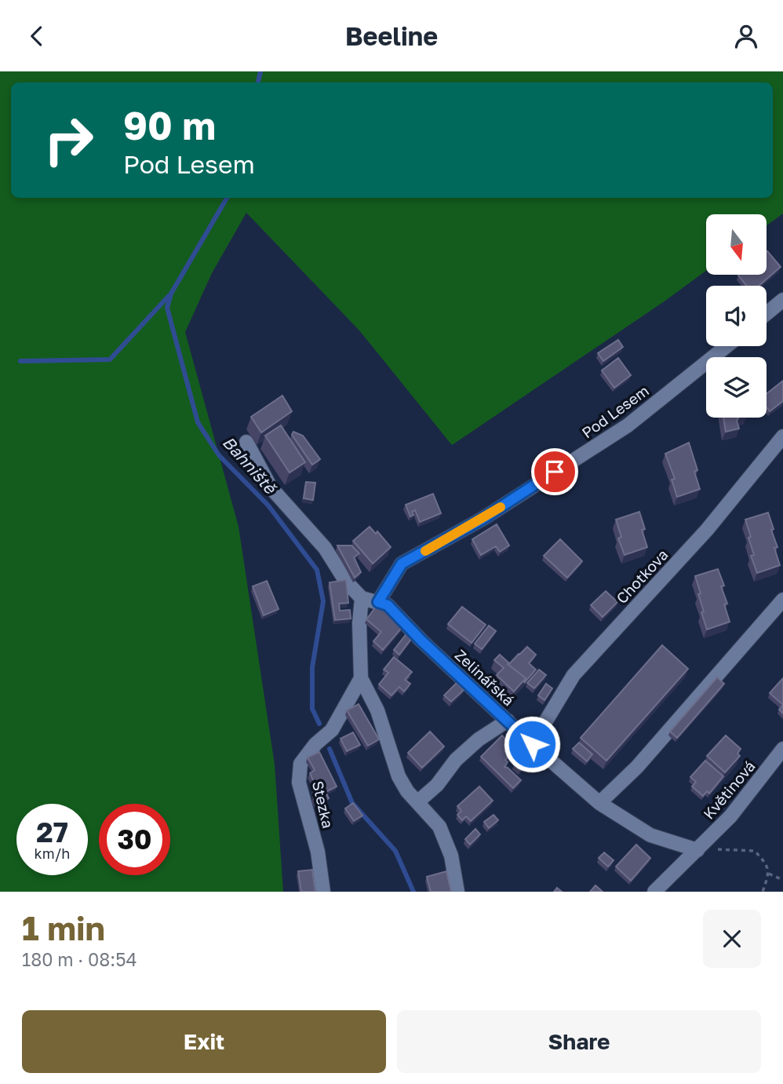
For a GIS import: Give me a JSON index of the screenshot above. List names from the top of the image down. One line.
{"streets":{"street":["Pod Lesem","Chotkova","Zelinářská","Květinová","Stezka"]},"crossings":[["Pod Lesem","Zelinářská"],["Chotkova","Zelinářská"],["Zelinářská","Květinová"]],"water":["Bahniště"],"north":"bottom","page":{"header":"Beeline","turn":["90 m","Pod Lesem"],"speed":"27 km/h","limit":"30","heading":["1 min","180 m · 08:54"],"buttons":["Exit","Share"]}}
